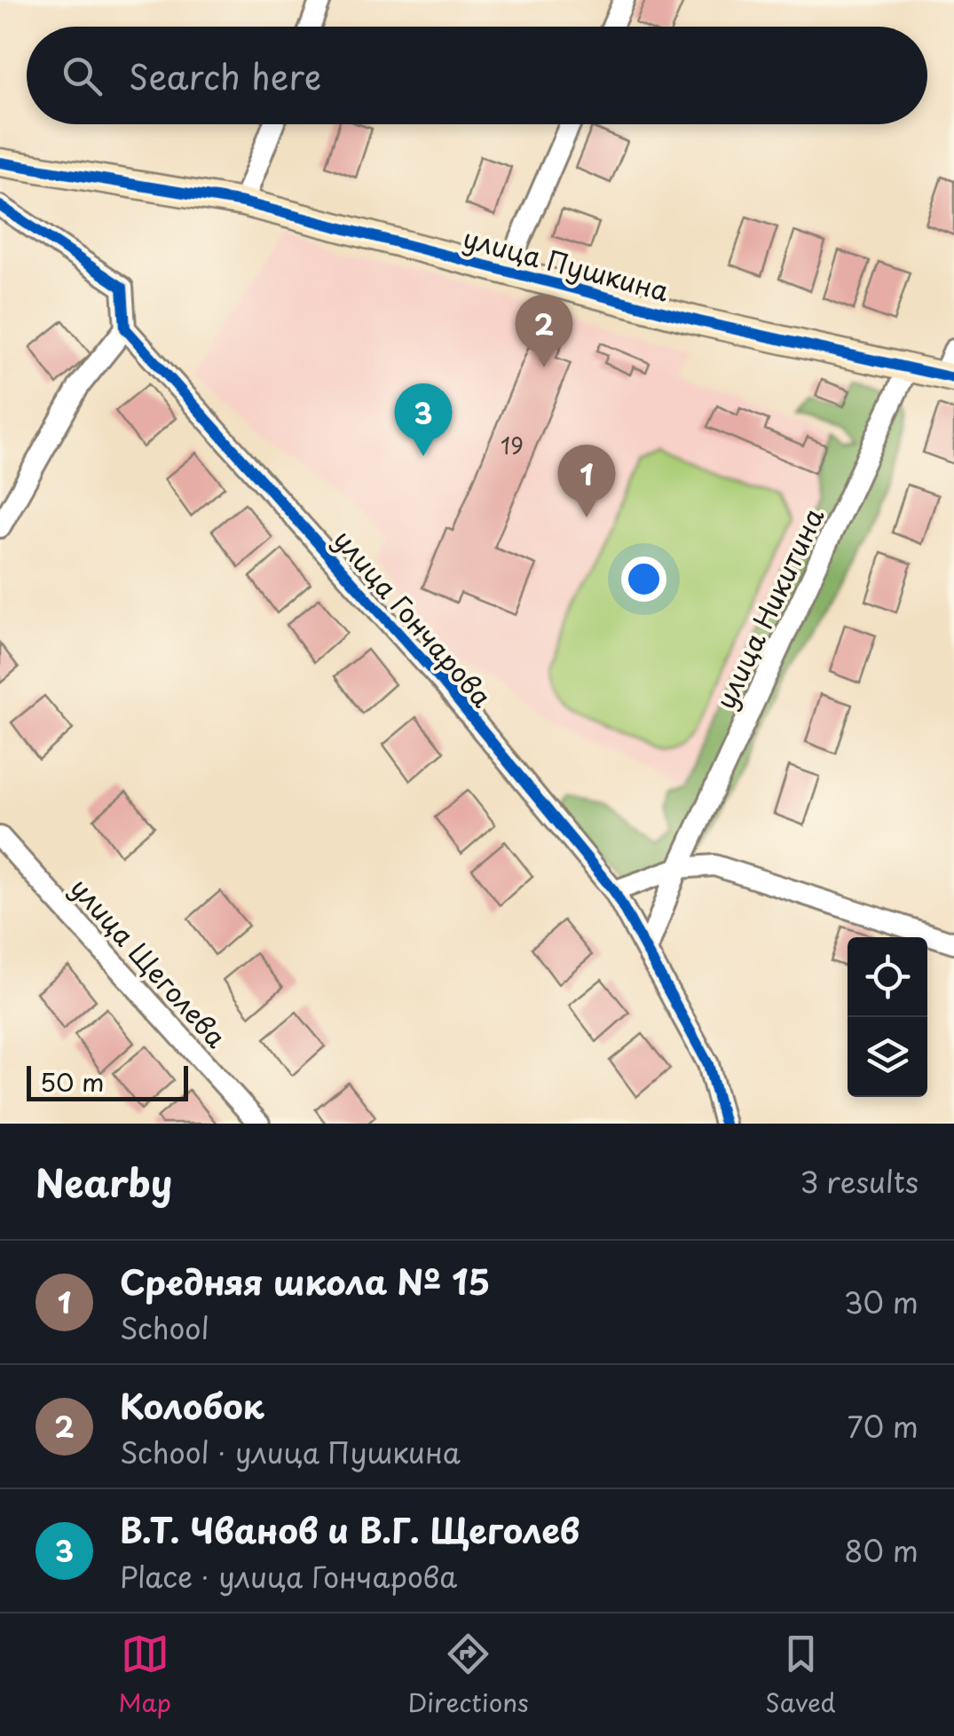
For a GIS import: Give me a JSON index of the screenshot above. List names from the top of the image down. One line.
{"streets":{"street":["улица Пушкина","улица Никитина","улица Гончарова","улица Щеголева"]},"crossings":[["улица Пушкина","улица Никитина"],["улица Никитина","улица Гончарова"]],"house_numbers":["19"],"scale_bar":"50 m","page":{"search":"Search here","pins":["2","3","1"],"scale":"50 m","heading":["Nearby","3 results"],"list":[{"mark":"1","name":"Средняя школа № 15","note":"School","value":"30 m"},{"mark":"2","name":"Колобок","note":"School · улица Пушкина","value":"70 m"},{"mark":"3","name":"В.Т. Чванов и В.Г. Щеголев","note":"Place · улица Гончарова","value":"80 m"}],"nav":["Map","Directions","Saved"]}}
